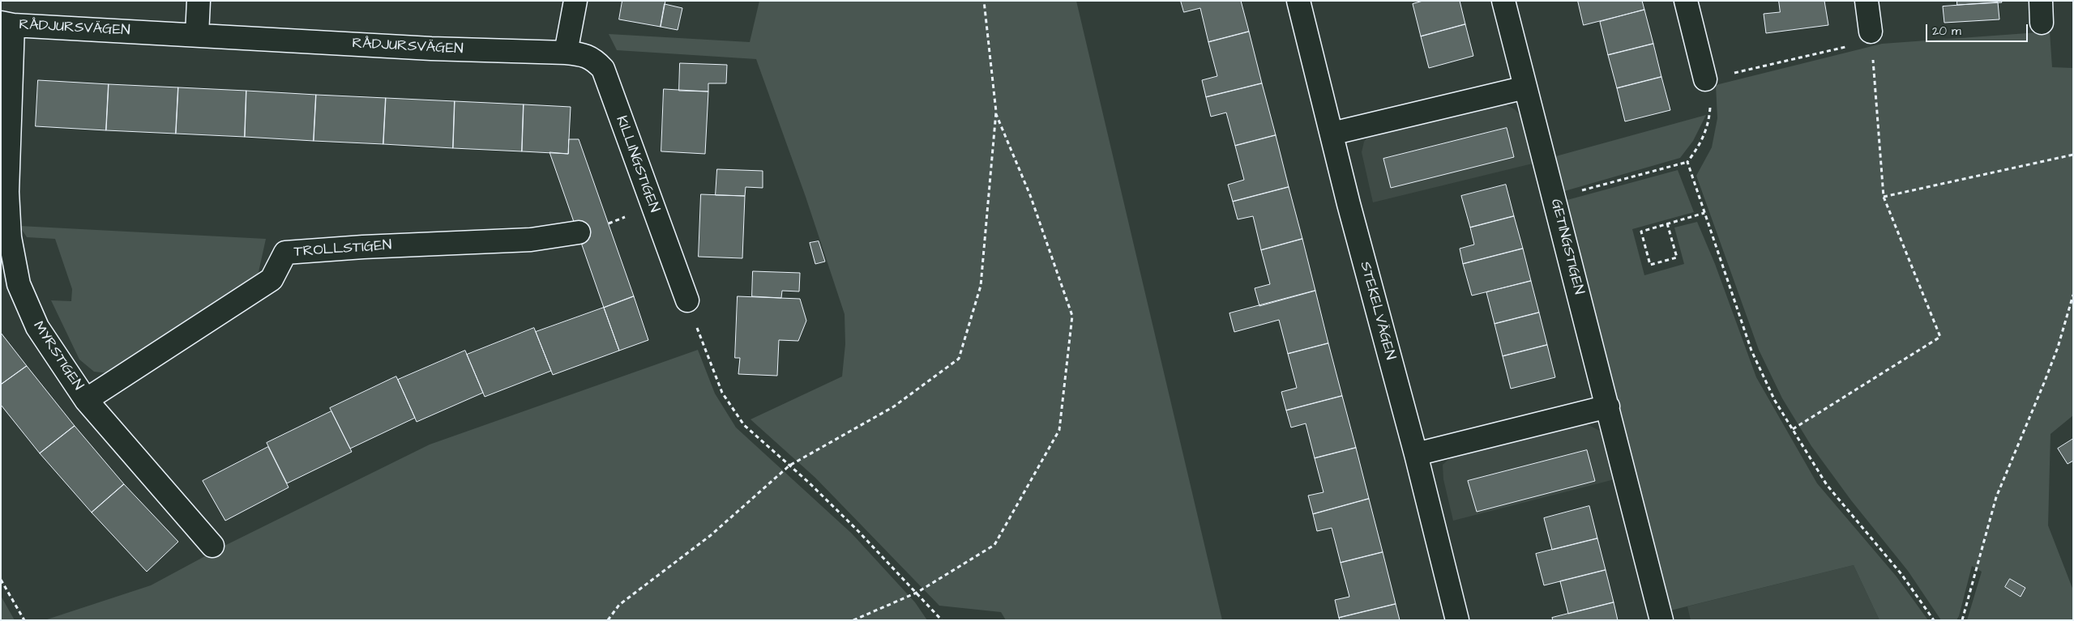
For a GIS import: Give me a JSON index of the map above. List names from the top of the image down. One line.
{"streets":{"street":["RÅDJURSVÄGEN","KILLINGSTIGEN","GETINGSTIGEN","TROLLSTIGEN","STEKELVÄGEN","MYRSTIGEN"]},"crossings":[["RÅDJURSVÄGEN","KILLINGSTIGEN"],["RÅDJURSVÄGEN","MYRSTIGEN"],["TROLLSTIGEN","MYRSTIGEN"]],"scale_bar":"20 m"}
